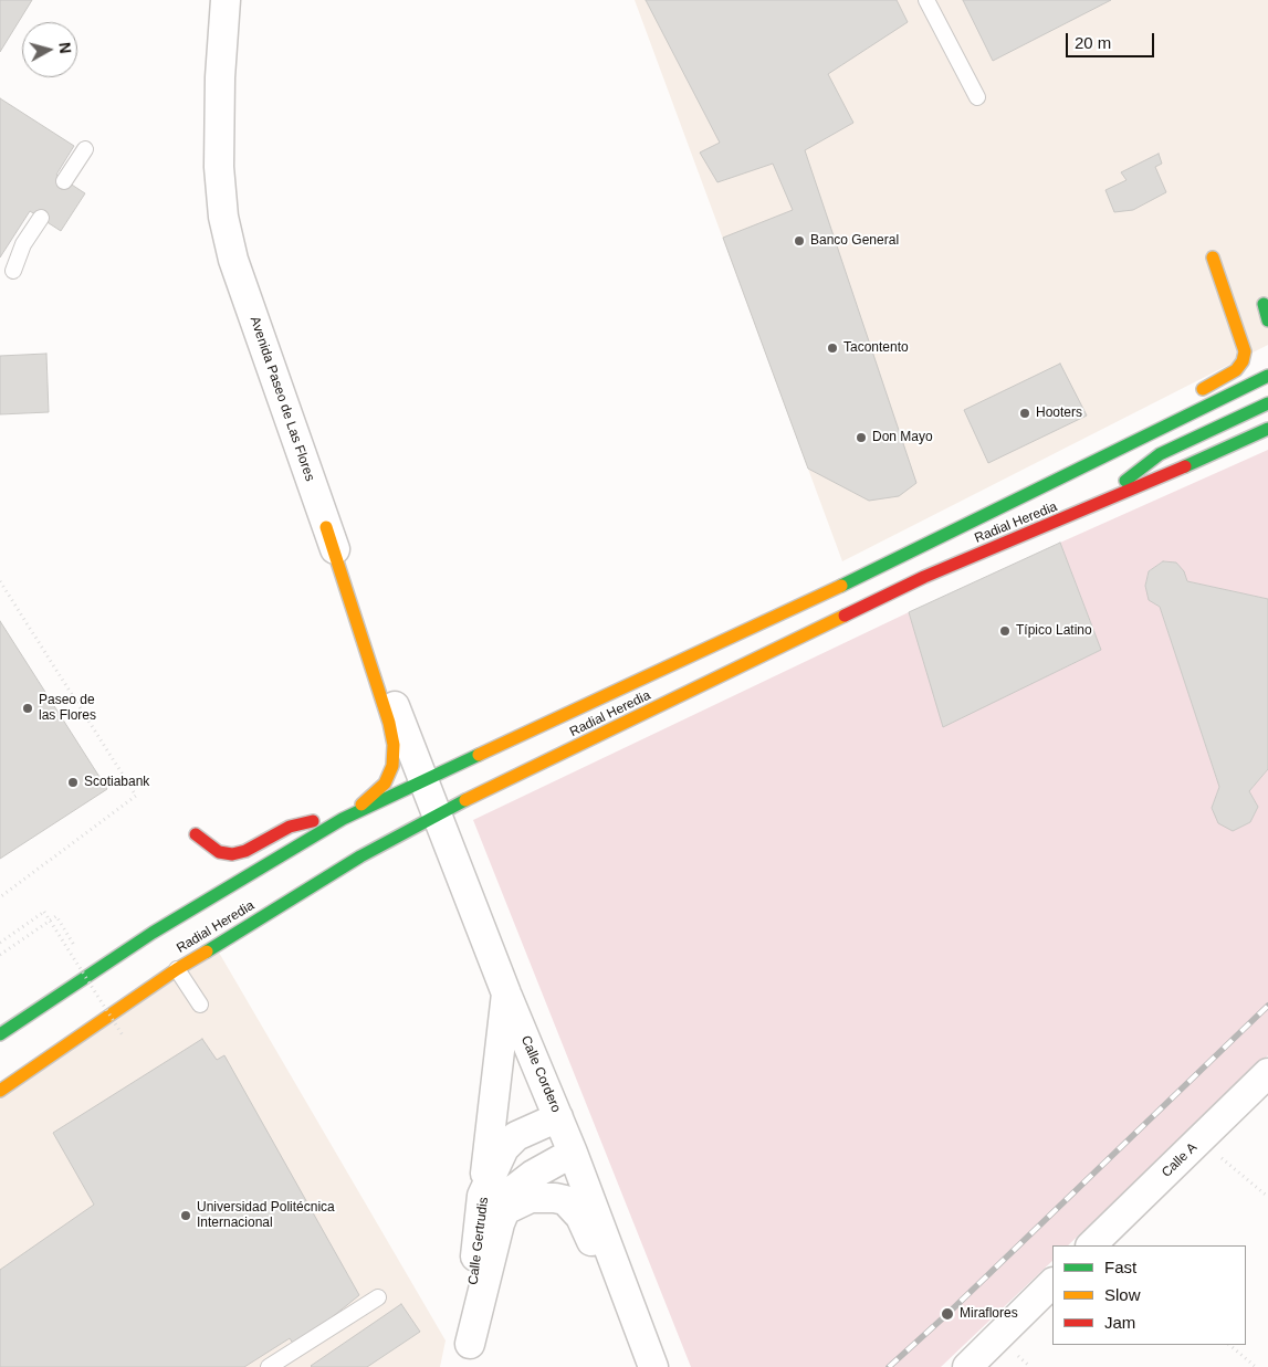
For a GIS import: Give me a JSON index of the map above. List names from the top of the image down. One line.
{"streets":{"main road":["Radial Heredia"],"street":["Avenida Paseo de Las Flores","Calle Cordero","Calle A","Calle Gertrudis"]},"crossings":[["Avenida Paseo de Las Flores","Radial Heredia"],["Avenida Paseo de Las Flores","Calle Cordero"],["Radial Heredia","Calle Cordero"],["Calle Cordero","Calle Gertrudis"]],"places":["Banco General","Tacontento","Hooters","Don Mayo","Típico Latino","Paseo de las Flores","Scotiabank","Universidad Politécnica Internacional","Miraflores"],"legend":["Fast","Slow","Jam"],"scale_bar":"20 m","north":"right"}
